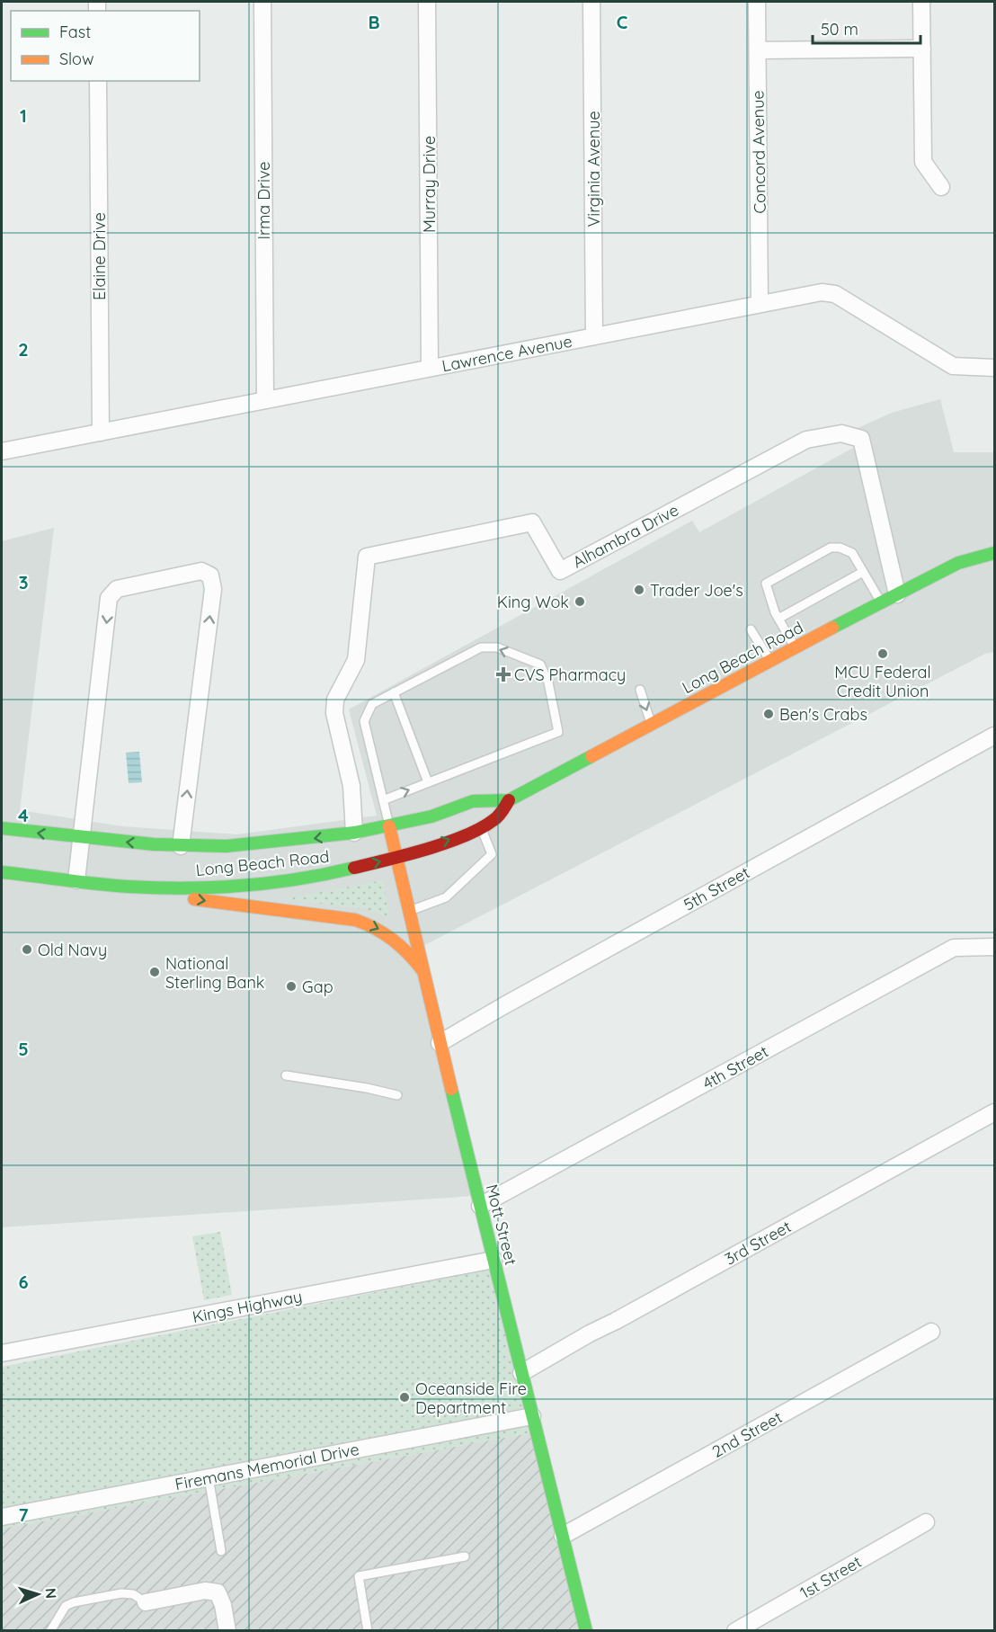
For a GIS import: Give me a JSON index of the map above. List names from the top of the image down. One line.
{"streets":{"main road":["Long Beach Road","Mott Street"],"street":["Concord Avenue","Virginia Avenue","Murray Drive","Irma Drive","Elaine Drive","Lawrence Avenue","Alhambra Drive","5th Street","4th Street","3rd Street","Kings Highway","2nd Street","Firemans Memorial Drive","1st Street"]},"crossings":[["Concord Avenue","Lawrence Avenue"],["Virginia Avenue","Lawrence Avenue"],["Murray Drive","Lawrence Avenue"],["Irma Drive","Lawrence Avenue"],["Elaine Drive","Lawrence Avenue"],["Alhambra Drive","Long Beach Road"],["Long Beach Road","Mott Street"],["5th Street","Mott Street"],["4th Street","Mott Street"],["Mott Street","3rd Street"],["Mott Street","Kings Highway"],["Mott Street","2nd Street"],["Mott Street","Firemans Memorial Drive"]],"places":{"other":["Trader Joe's","King Wok","MCU Federal Credit Union","Ben's Crabs","Old Navy","National Sterling Bank","Gap","Oceanside Fire Department"],"health":["CVS Pharmacy"]},"legend":["Fast","Slow"],"scale_bar":"50 m","north":"right","grid":{"columns":["B","C"],"rows":["1","2","3","4","5","6","7"]}}
